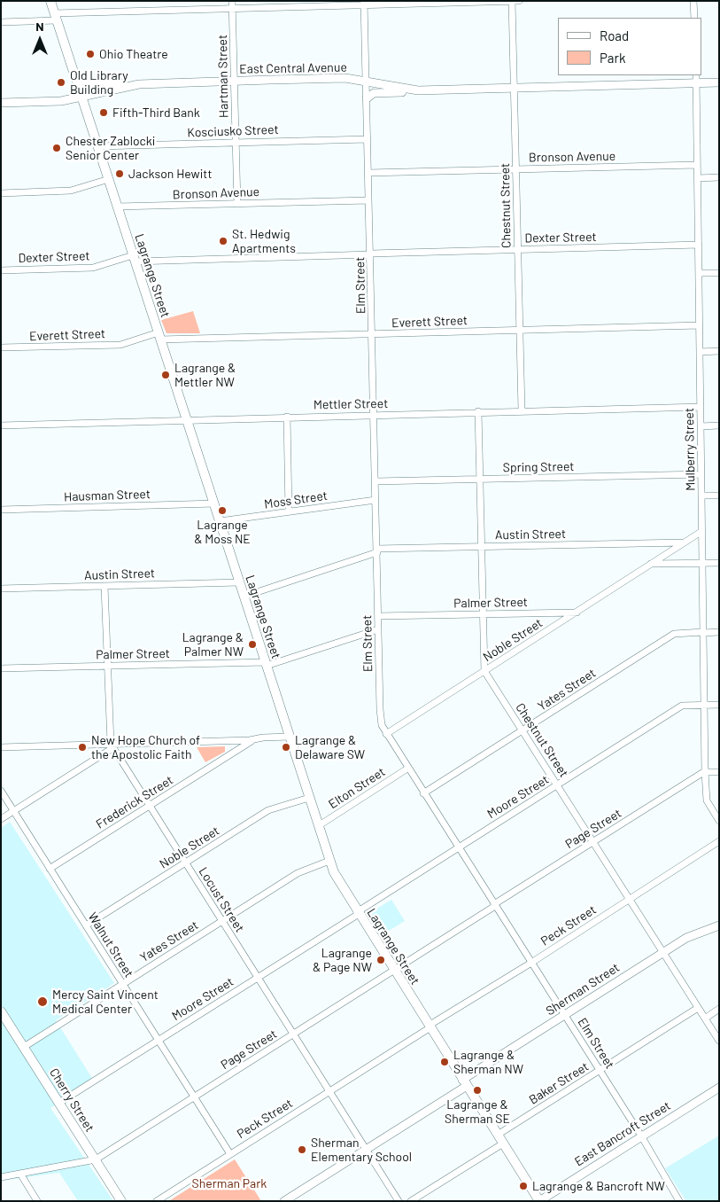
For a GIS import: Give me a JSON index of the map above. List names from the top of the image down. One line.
{"streets":{"main road":["Lagrange Street","Cherry Street"],"street":["East Central Avenue","Hartman Street","Kosciusko Street","Bronson Avenue","Chestnut Street","Dexter Street","Elm Street","Everett Street","Mettler Street","Mulberry Street","Spring Street","Hausman Street","Moss Street","Austin Street","Palmer Street","Noble Street","Yates Street","Elton Street","Moore Street","Frederick Street","Page Street","Locust Street","Peck Street","Walnut Street","Sherman Street","Baker Street","East Bancroft Street"]},"crossings":[["East Central Avenue","Hartman Street"],["East Central Avenue","Chestnut Street"],["East Central Avenue","Lagrange Street"],["East Central Avenue","Elm Street"],["East Central Avenue","Mulberry Street"],["Hartman Street","Kosciusko Street"],["Hartman Street","Bronson Avenue"],["Kosciusko Street","Lagrange Street"],["Kosciusko Street","Elm Street"],["Bronson Avenue","Chestnut Street"],["Bronson Avenue","Lagrange Street"],["Bronson Avenue","Elm Street"],["Bronson Avenue","Mulberry Street"],["Chestnut Street","Dexter Street"],["Chestnut Street","Everett Street"],["Chestnut Street","Mettler Street"],["Chestnut Street","Noble Street"],["Chestnut Street","Yates Street"],["Chestnut Street","Moore Street"],["Chestnut Street","Page Street"],["Chestnut Street","Peck Street"],["Chestnut Street","Sherman Street"],["Chestnut Street","Baker Street"],["Dexter Street","Lagrange Street"],["Dexter Street","Elm Street"],["Dexter Street","Mulberry Street"],["Lagrange Street","Everett Street"],["Lagrange Street","Mettler Street"],["Lagrange Street","Hausman Street"],["Lagrange Street","Moss Street"],["Lagrange Street","Austin Street"],["Lagrange Street","Palmer Street"],["Lagrange Street","Noble Street"],["Lagrange Street","Yates Street"],["Lagrange Street","Elton Street"],["Lagrange Street","Moore Street"],["Lagrange Street","Page Street"],["Lagrange Street","Peck Street"],["Lagrange Street","Sherman Street"],["Lagrange Street","Baker Street"],["Lagrange Street","East Bancroft Street"],["Elm Street","Everett Street"],["Elm Street","Mettler Street"],["Elm Street","Spring Street"],["Elm Street","Moss Street"],["Elm Street","Austin Street"],["Elm Street","Palmer Street"],["Elm Street","Noble Street"],["Elm Street","Yates Street"],["Elm Street","Elton Street"],["Elm Street","Moore Street"],["Elm Street","Page Street"],["Elm Street","Peck Street"],["Elm Street","Sherman Street"],["Elm Street","Baker Street"],["Elm Street","East Bancroft Street"],["Everett Street","Mulberry Street"],["Mettler Street","Mulberry Street"],["Mulberry Street","Spring Street"],["Mulberry Street","Noble Street"],["Mulberry Street","Yates Street"],["Mulberry Street","Moore Street"],["Mulberry Street","Page Street"],["Austin Street","Noble Street"],["Austin Street","Locust Street"],["Palmer Street","Noble Street"],["Palmer Street","Locust Street"],["Noble Street","Locust Street"],["Noble Street","Walnut Street"],["Yates Street","Locust Street"],["Yates Street","Walnut Street"],["Yates Street","Cherry Street"],["Moore Street","Locust Street"],["Moore Street","Walnut Street"],["Moore Street","Cherry Street"],["Frederick Street","Locust Street"],["Frederick Street","Walnut Street"],["Page Street","Locust Street"],["Page Street","Walnut Street"],["Page Street","Cherry Street"],["Locust Street","Peck Street"],["Locust Street","Sherman Street"],["Peck Street","Walnut Street"]],"parks":["Sherman Park"],"places":["Ohio Theatre","Old Library Building","Fifth-Third Bank","Chester Zablocki Senior Center","Jackson Hewitt","St. Hedwig Apartments","Lagrange & Mettler NW","Lagrange & Moss NE","Lagrange & Palmer NW","New Hope Church of the Apostolic Faith","Lagrange & Delaware SW","Lagrange & Page NW","Mercy Saint Vincent Medical Center","Lagrange & Sherman NW","Lagrange & Sherman SE","Sherman Elementary School","Lagrange & Bancroft NW"],"legend":["Road","Park"],"north":"top"}
